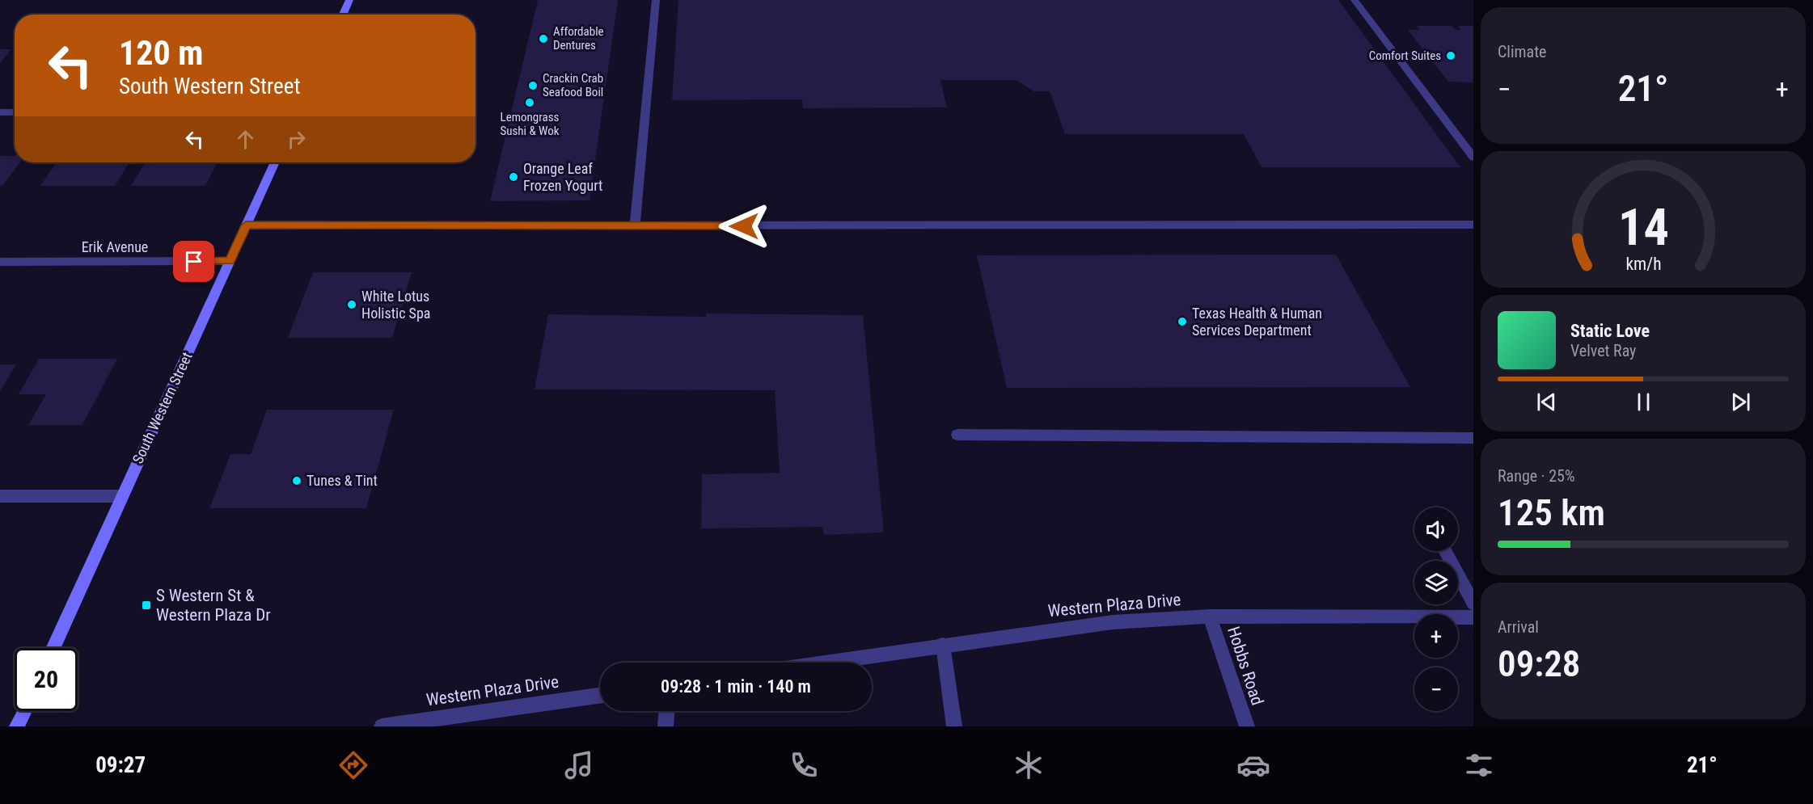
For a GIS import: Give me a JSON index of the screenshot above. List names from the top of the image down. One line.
{"streets":{"main road":["South Western Street"],"street":["Erik Avenue","Western Plaza Drive","Hobbs Road"]},"crossings":[["Erik Avenue","South Western Street"],["Western Plaza Drive","Hobbs Road"]],"places":{"other":["Affordable Dentures","Comfort Suites","Crackin Crab Seafood Boil","Lemongrass Sushi & Wok","Orange Leaf Frozen Yogurt","White Lotus Holistic Spa","Texas Health & Human Services Department","Tunes & Tint"],"transit":["S Western St & Western Plaza Dr"]},"page":{"tile":["Climate",["Range · 25%","125 km"],["Arrival","09:28"]],"turn":["120 m","South Western Street"],"heat":["−","21°","+"],"song":["Static Love","Velvet Ray"],"map_buttons":["+","−"],"limit":"20","trip":"09:28 · 1 min · 140 m","tabs":["09:27","21°"],"gauge":["14","km/h"]}}
